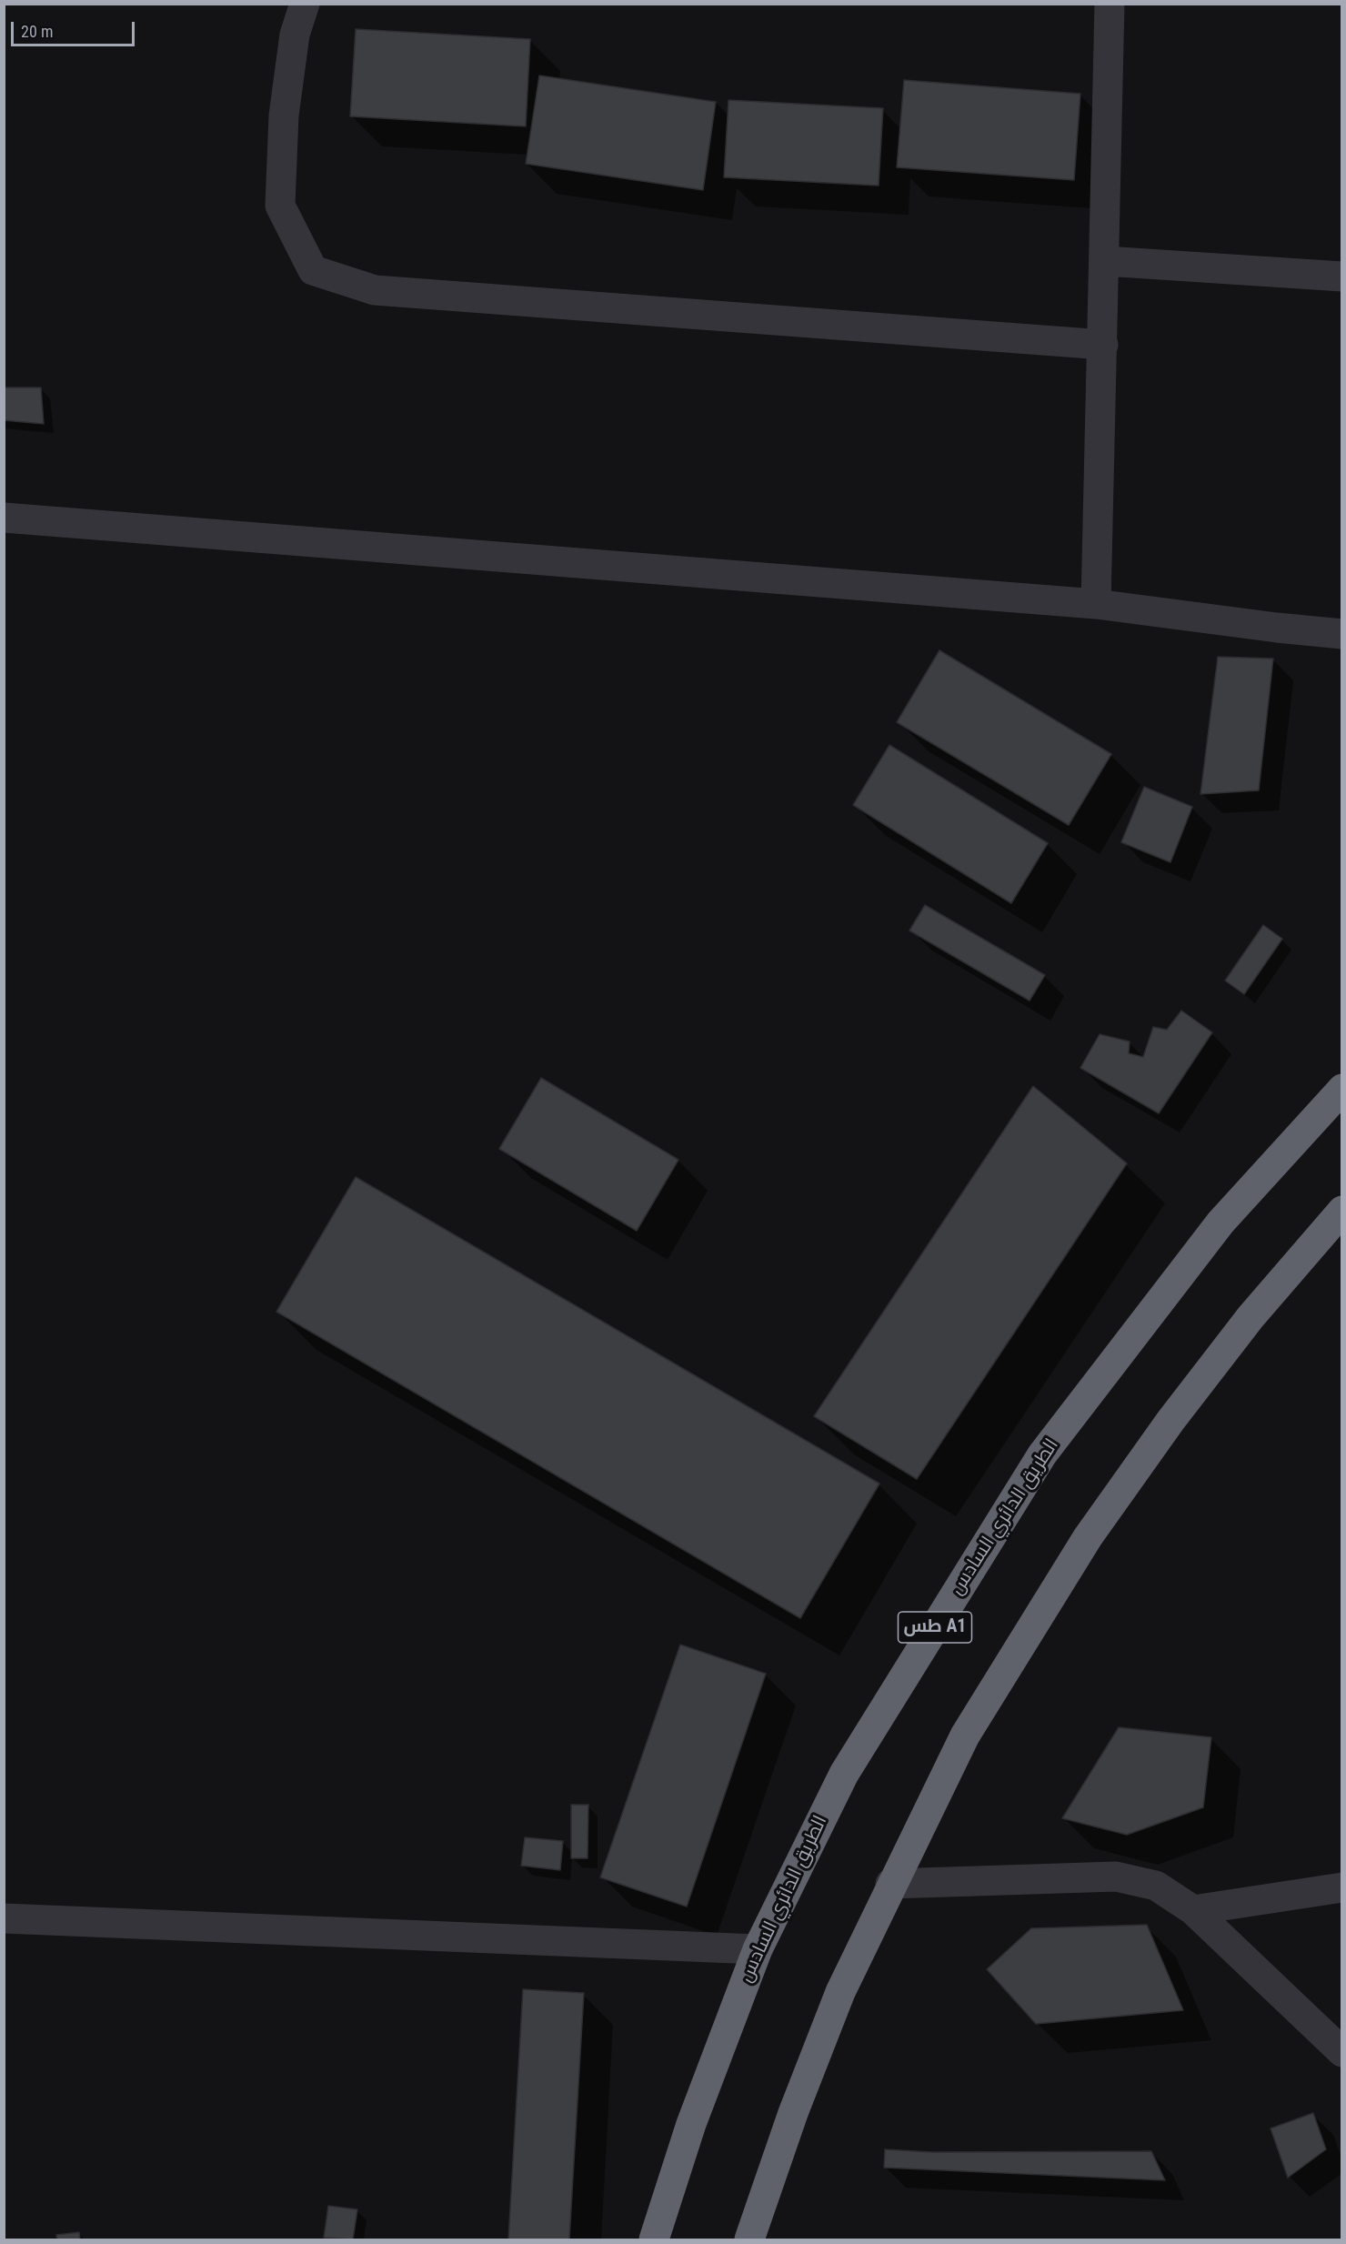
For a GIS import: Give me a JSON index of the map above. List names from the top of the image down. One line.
{"streets":{"highway":["الطريق الدائري السادس","طس A1"]},"scale_bar":"20 m"}
